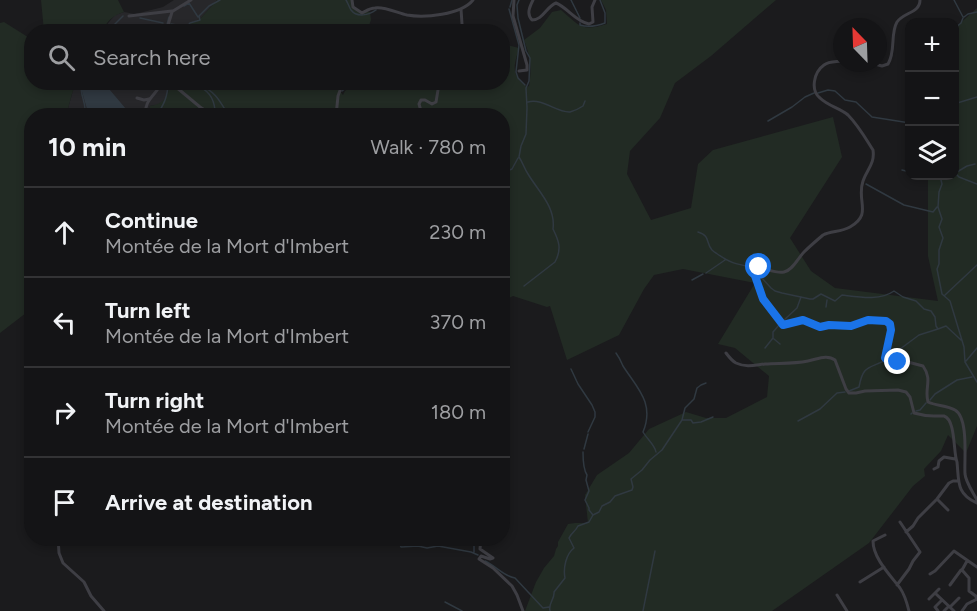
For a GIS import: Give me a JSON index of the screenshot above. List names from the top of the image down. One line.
{"north":"top left","page":{"map_buttons":["+","−"],"search":"Search here","heading":["10 min","Walk · 780 m"],"list":[["Continue","Montée de la Mort d'Imbert","230 m"],["Turn left","Montée de la Mort d'Imbert","370 m"],["Turn right","Montée de la Mort d'Imbert","180 m"],"Arrive at destination"]}}
